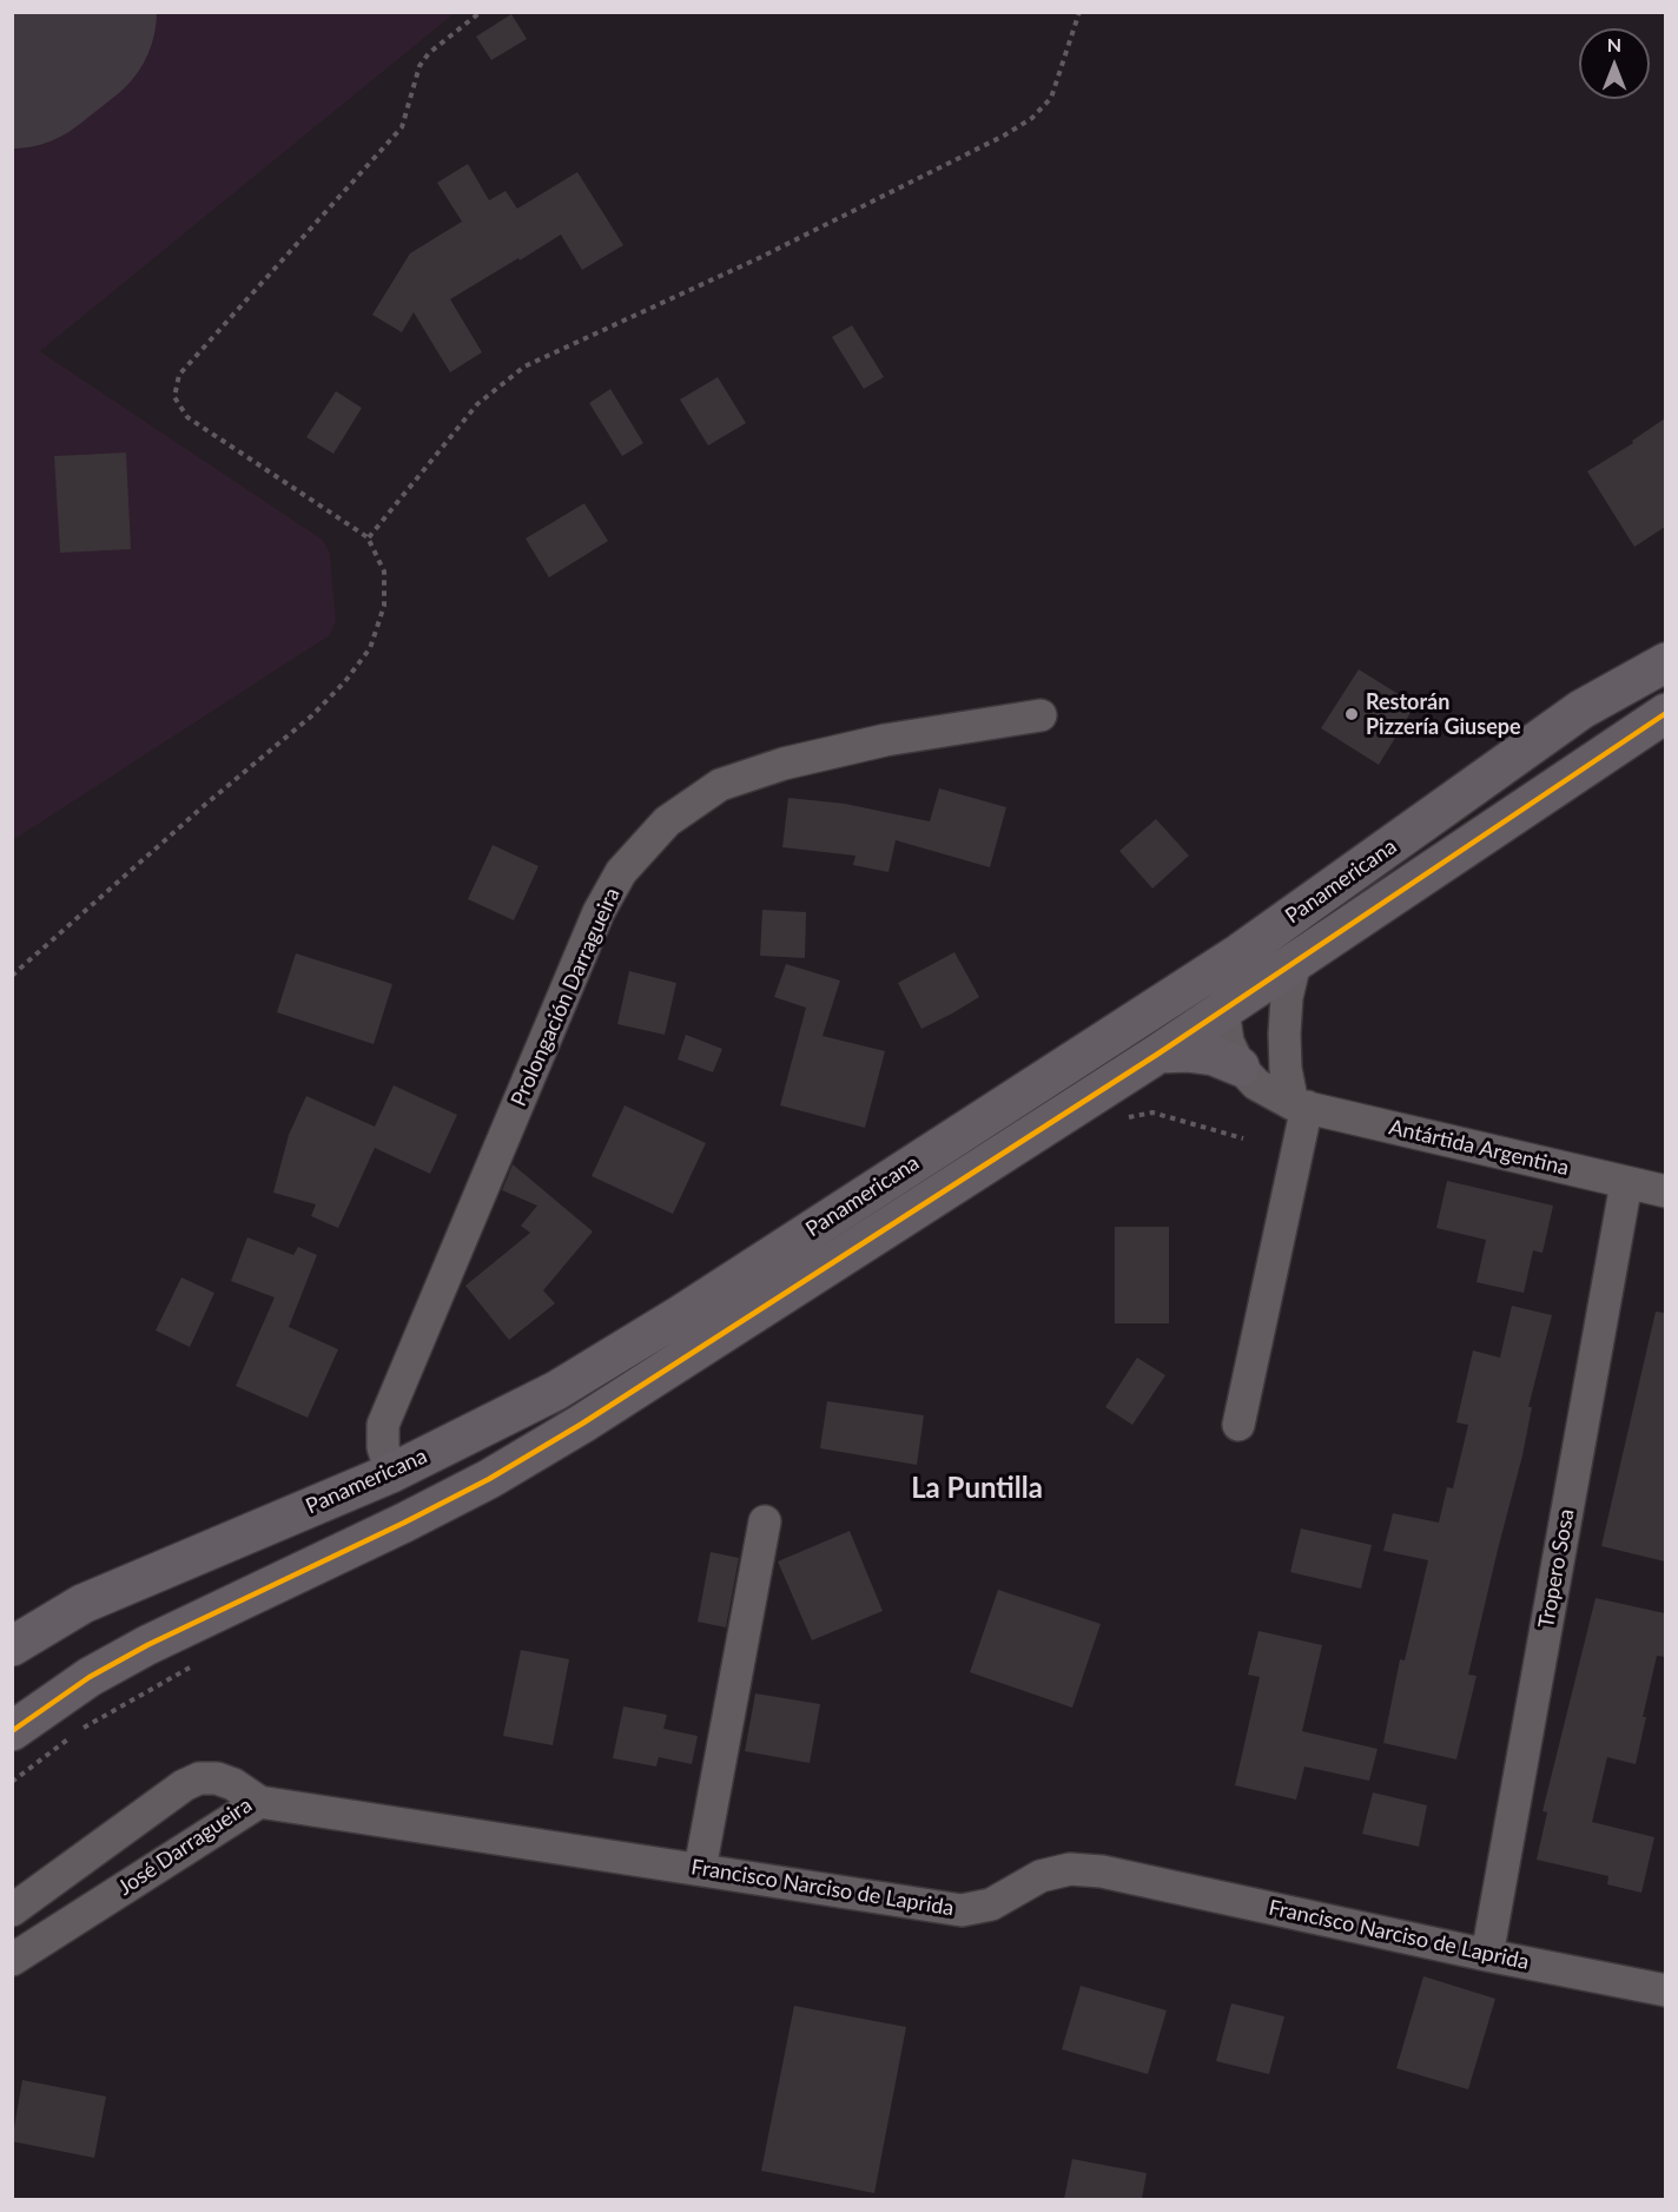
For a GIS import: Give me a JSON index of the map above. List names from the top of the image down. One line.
{"streets":{"main road":["Panamericana"],"street":["Prolongación Darragueira","Antártida Argentina","Tropero Sosa","José Darragueira","Francisco Narciso de Laprida"]},"crossings":[["Panamericana","Prolongación Darragueira"],["Panamericana","Antártida Argentina"],["Antártida Argentina","Tropero Sosa"],["Tropero Sosa","Francisco Narciso de Laprida"],["José Darragueira","Francisco Narciso de Laprida"]],"districts":["La Puntilla"],"places":["Restorán Pizzería Giusepe"],"north":"top"}
